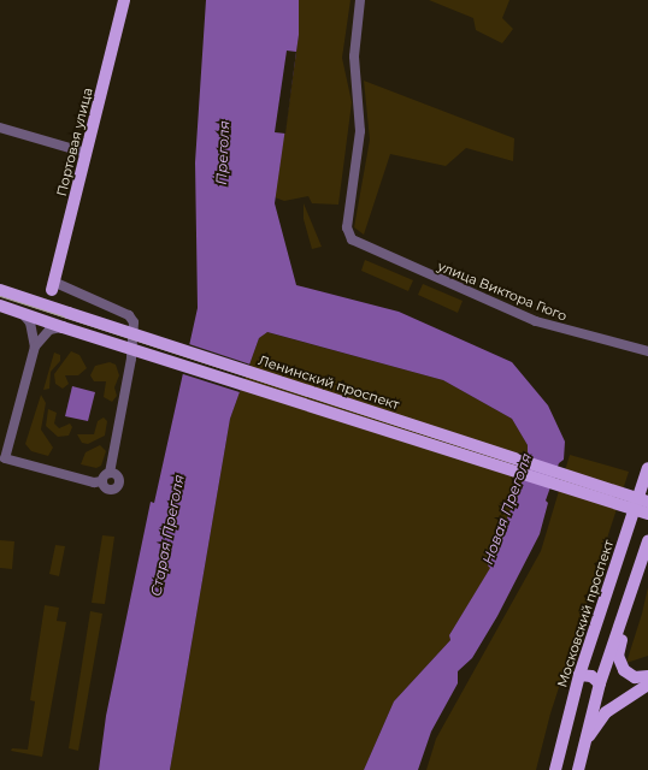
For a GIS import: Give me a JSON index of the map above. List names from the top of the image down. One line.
{"streets":{"main road":["Портовая улица","Ленинский проспект","Московский проспект"],"street":["улица Виктора Гюго"]},"water":["Преголя","Новая Преголя","Старая Преголя"]}
